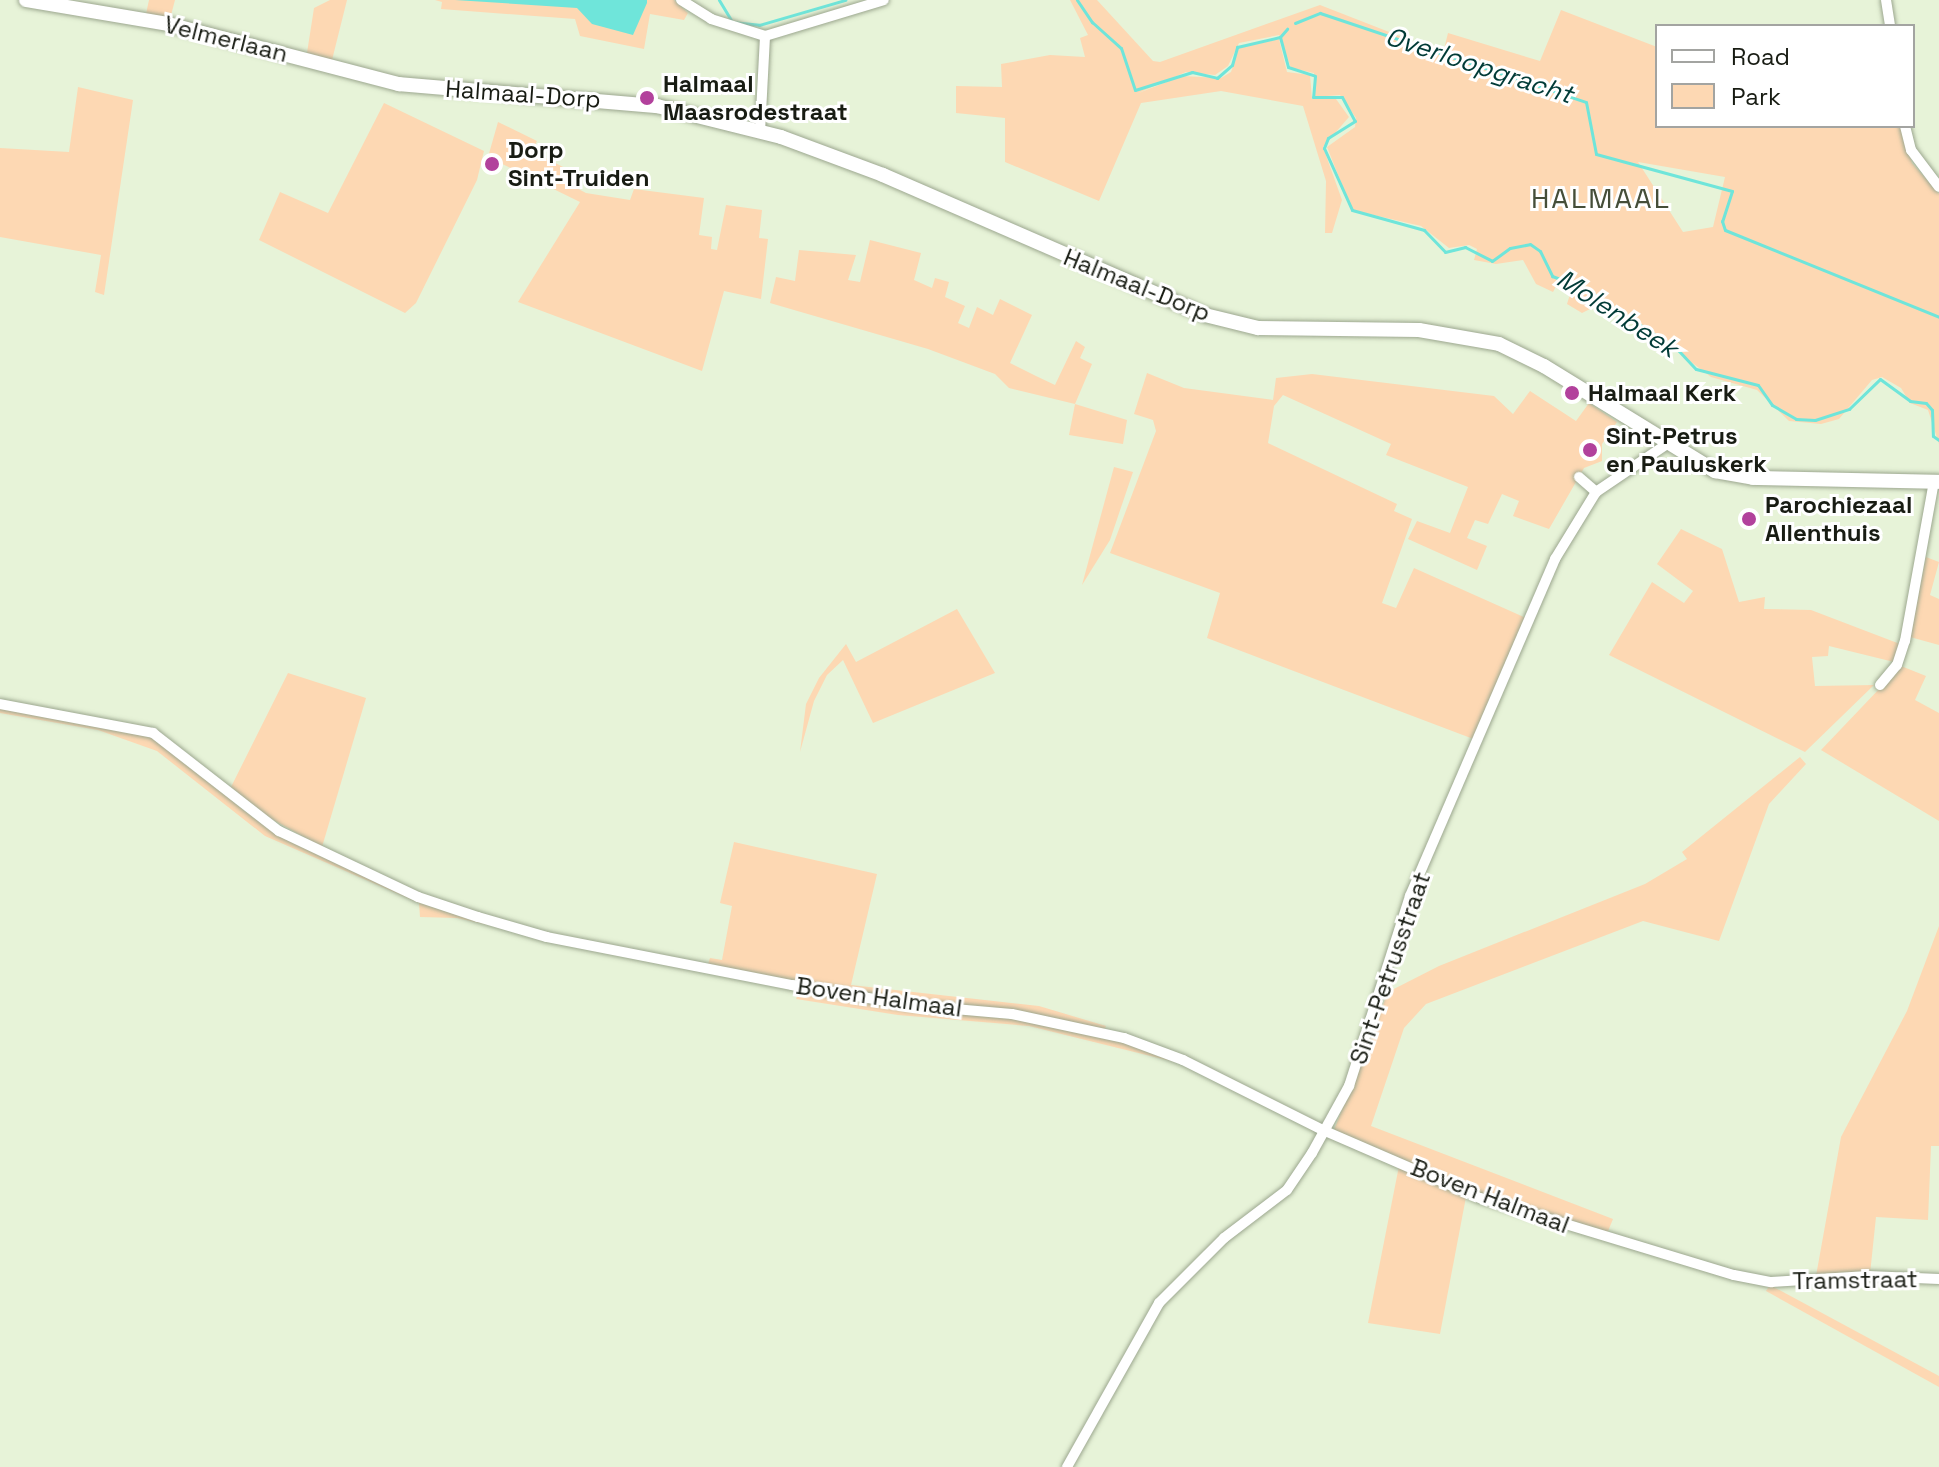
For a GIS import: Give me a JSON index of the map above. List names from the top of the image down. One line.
{"streets":{"street":["Velmerlaan","Halmaal-Dorp","Sint-Petrusstraat","Boven Halmaal","Tramstraat"]},"crossings":[["Velmerlaan","Halmaal-Dorp"],["Halmaal-Dorp","Sint-Petrusstraat"],["Sint-Petrusstraat","Boven Halmaal"],["Boven Halmaal","Tramstraat"]],"districts":["HALMAAL"],"water":["Overloopgracht","Molenbeek"],"places":["Halmaal Maasrodestraat","Dorp Sint-Truiden","Halmaal Kerk","Sint-Petrus en Pauluskerk","Parochiezaal Allenthuis"],"legend":["Road","Park"]}
